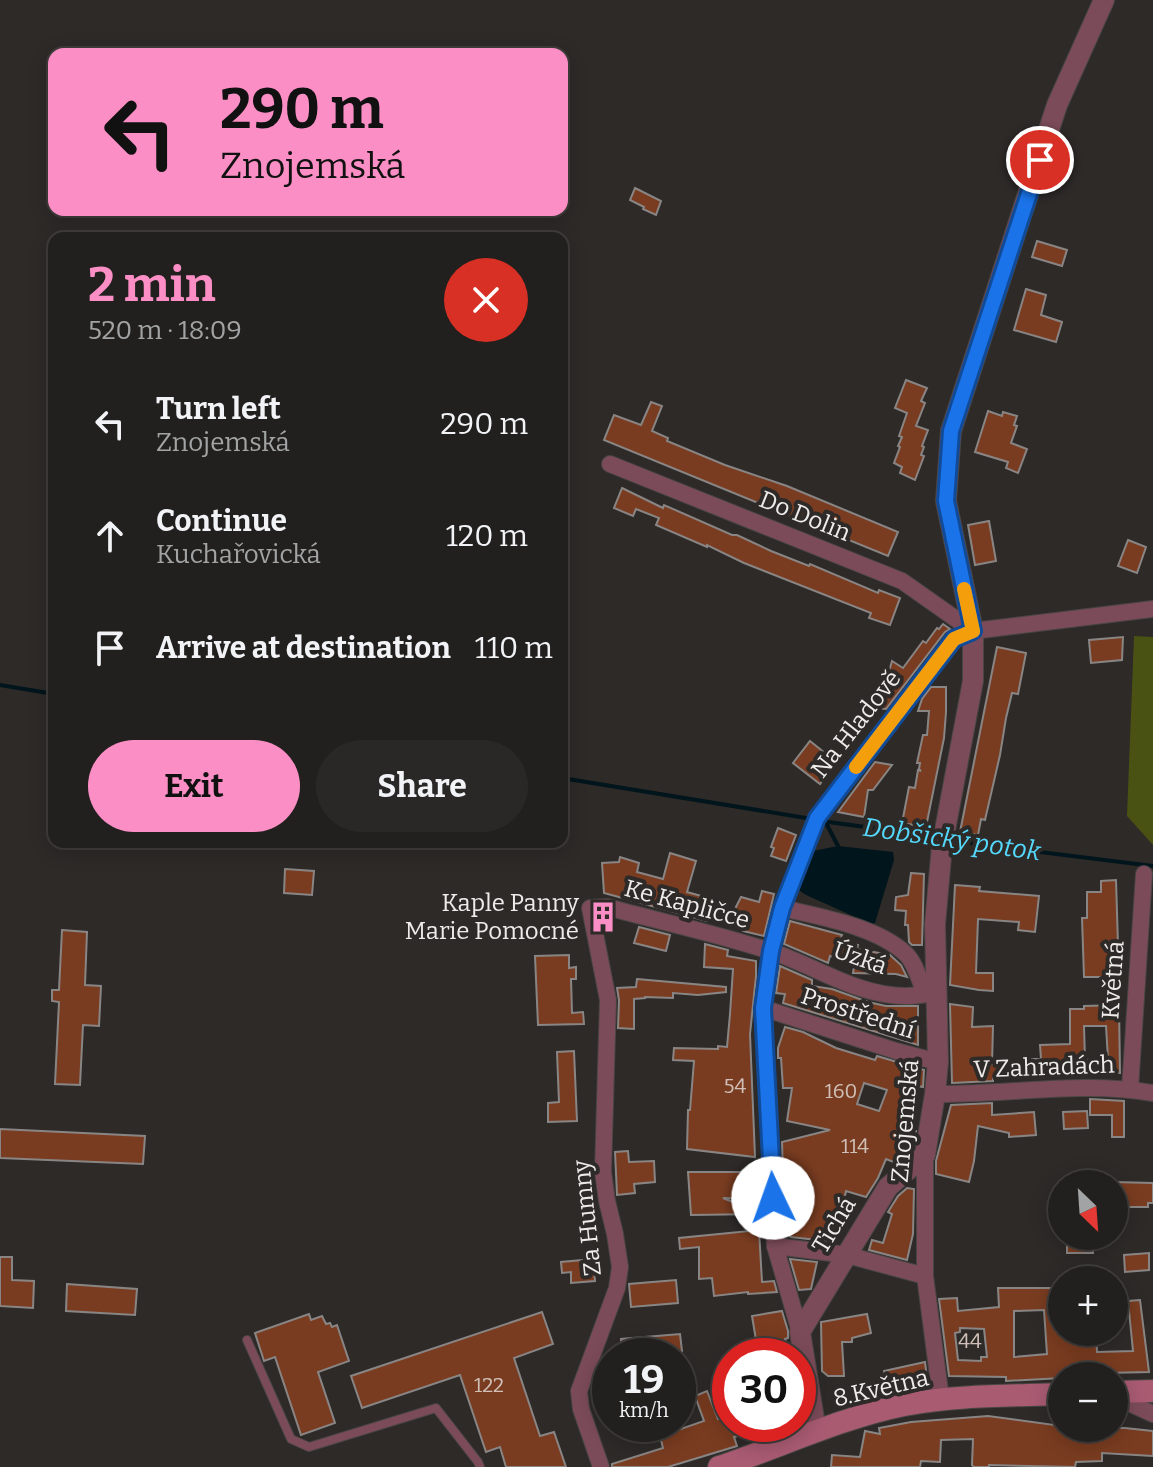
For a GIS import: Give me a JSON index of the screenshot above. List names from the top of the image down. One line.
{"streets":{"main road":["8.Května"],"street":["Do Dolin","Na Hladově","Ke Kapličce","Úzká","Květná","Prostřední","V Zahradách","Znojemská","Za Humny","Tichá"]},"crossings":[["Do Dolin","Na Hladově"],["Do Dolin","Znojemská"],["Na Hladově","Ke Kapličce"],["Na Hladově","Úzká"],["Na Hladově","Prostřední"],["Na Hladově","Znojemská"],["Na Hladově","Tichá"],["Ke Kapličce","Úzká"],["Ke Kapličce","Za Humny"],["Úzká","Znojemská"],["Květná","V Zahradách"],["Prostřední","Znojemská"],["V Zahradách","Znojemská"],["Znojemská","Tichá"],["Znojemská","8.Května"]],"water":["Dobšický potok"],"places":{"building":["Kaple Panny Marie Pomocné"]},"house_numbers":["54","160","114","44","122"],"north":"bottom right","page":{"turn":["290 m","Znojemská"],"heading":["2 min","520 m · 18:09"],"list":[{"name":"Turn left","note":"Znojemská","value":"290 m"},{"name":"Continue","note":"Kuchařovická","value":"120 m"},{"name":"Arrive at destination","value":"110 m"}],"buttons":["Exit","Share"],"map_buttons":["+","−"],"speed":"19 km/h","limit":"30"}}
